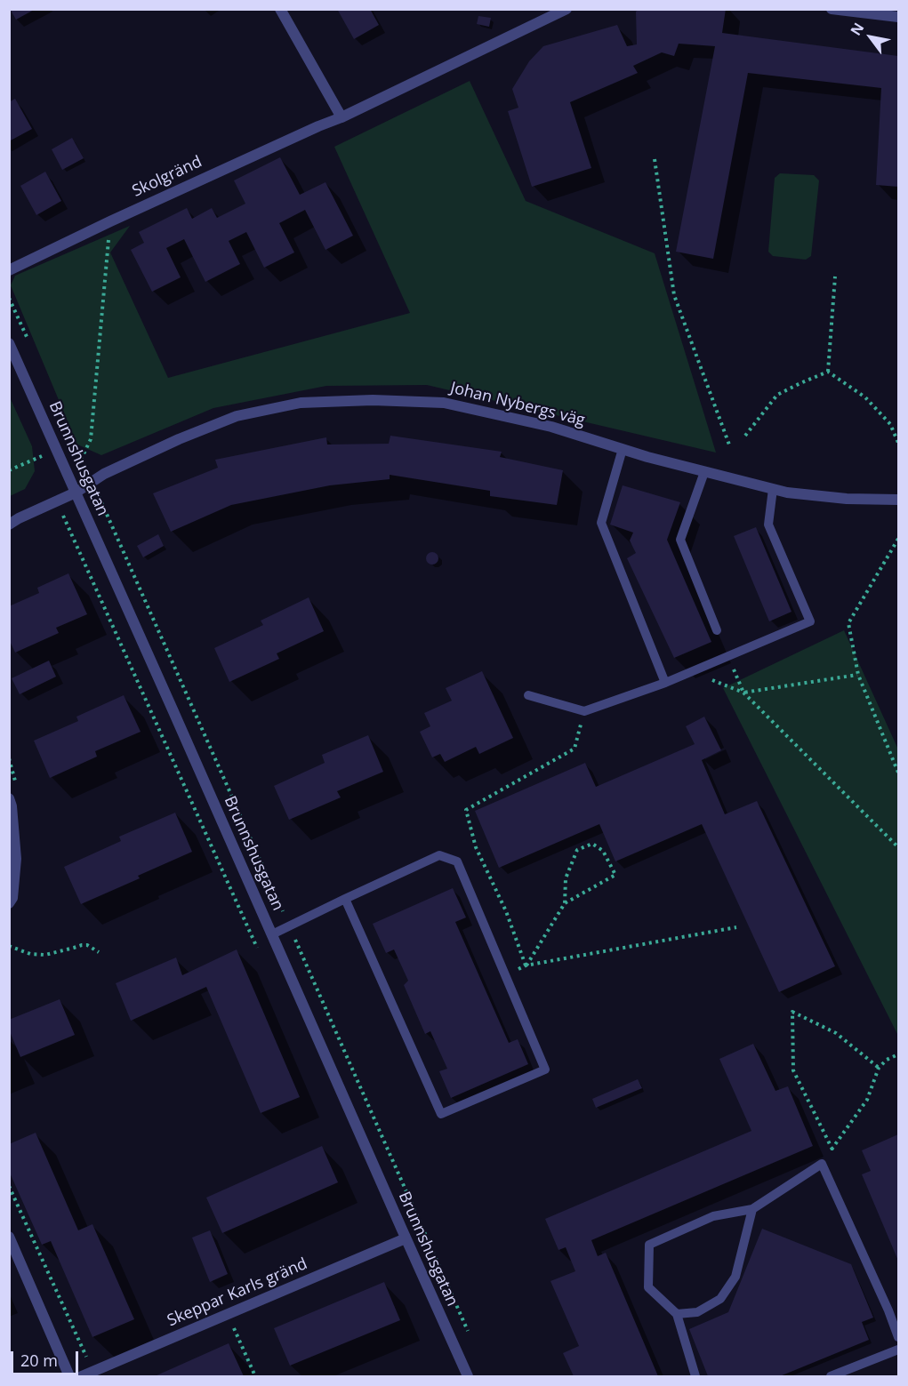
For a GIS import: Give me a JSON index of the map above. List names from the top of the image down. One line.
{"streets":{"street":["Skolgränd","Johan Nybergs väg","Brunnshusgatan","Skeppar Karls gränd"]},"crossings":[["Johan Nybergs väg","Brunnshusgatan"],["Brunnshusgatan","Skeppar Karls gränd"]],"scale_bar":"20 m","north":"top left"}
